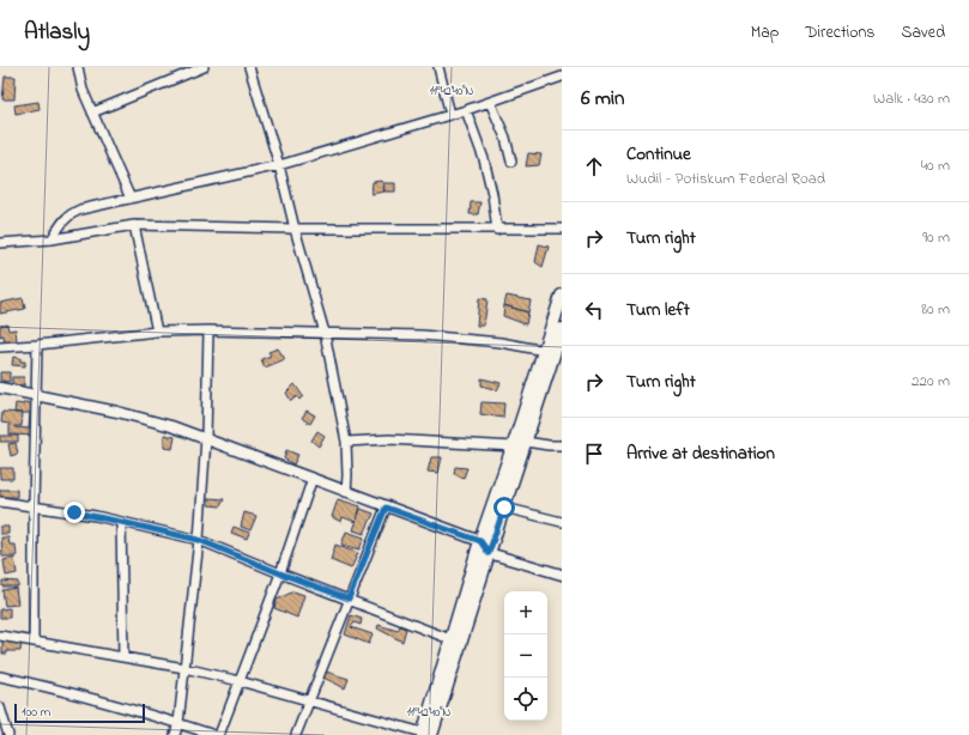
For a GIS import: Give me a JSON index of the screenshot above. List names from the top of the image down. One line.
{"scale_bar":"100 m","page":{"header":"Atlasly","nav":["Map","Directions","Saved"],"heading":["6 min","Walk · 430 m"],"list":[["Continue","Wudil - Potiskum Federal Road","40 m"],["Turn right","90 m"],["Turn left","80 m"],["Turn right","220 m"],"Arrive at destination"],"map_buttons":["+","−"],"scale":"100 m"},"coordinates":["11°42'40\"N"]}
